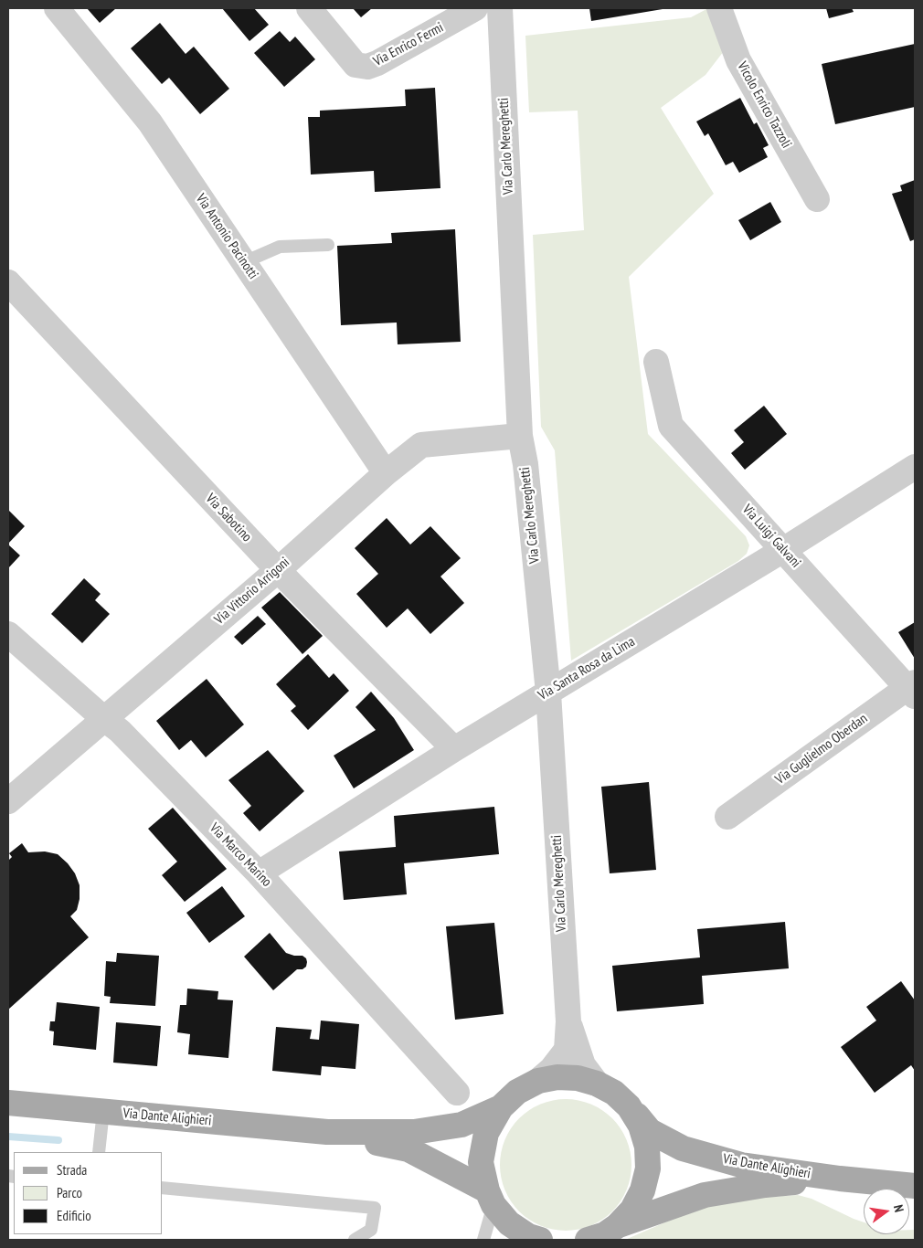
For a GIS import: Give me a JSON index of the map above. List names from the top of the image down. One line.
{"streets":{"main road":["Via Dante Alighieri"],"street":["Via Enrico Fermi","Vicolo Enrico Tazzoli","Via Carlo Mereghetti","Via Antonio Pacinotti","Via Sabotino","Via Luigi Galvani","Via Vittorio Arrigoni","Via Santa Rosa da Lima","Via Guglielmo Oberdan","Via Marco Marino"]},"crossings":[["Via Carlo Mereghetti","Via Vittorio Arrigoni"],["Via Carlo Mereghetti","Via Santa Rosa da Lima"],["Via Carlo Mereghetti","Via Dante Alighieri"],["Via Antonio Pacinotti","Via Vittorio Arrigoni"],["Via Sabotino","Via Vittorio Arrigoni"],["Via Sabotino","Via Santa Rosa da Lima"],["Via Luigi Galvani","Via Santa Rosa da Lima"],["Via Luigi Galvani","Via Guglielmo Oberdan"],["Via Vittorio Arrigoni","Via Marco Marino"],["Via Santa Rosa da Lima","Via Marco Marino"]],"legend":["Strada","Parco","Edificio"],"north":"right"}
